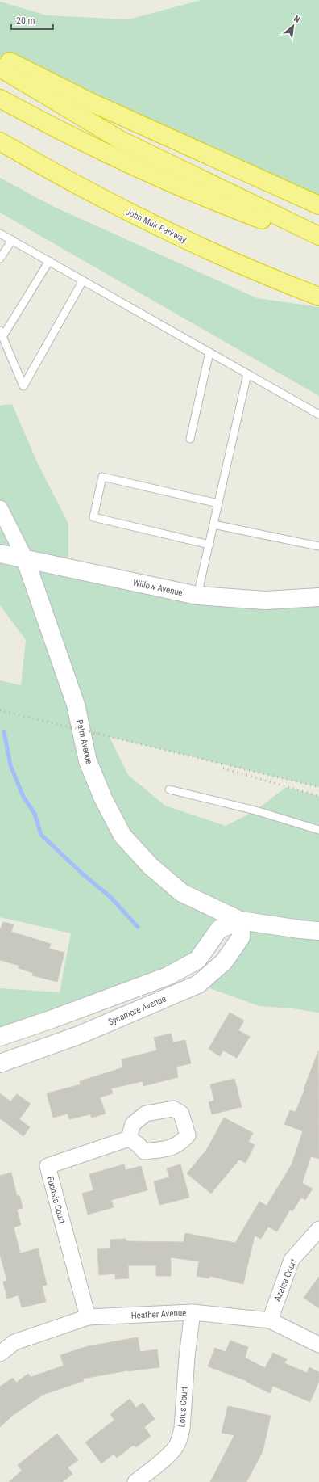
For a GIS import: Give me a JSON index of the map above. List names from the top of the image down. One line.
{"streets":{"highway":["John Muir Parkway"],"street":["Willow Avenue","Palm Avenue","Sycamore Avenue","Fuchsia Court","Azalea Court","Heather Avenue","Lotus Court"]},"crossings":[["Willow Avenue","Palm Avenue"],["Palm Avenue","Sycamore Avenue"],["Fuchsia Court","Heather Avenue"],["Azalea Court","Heather Avenue"],["Heather Avenue","Lotus Court"]],"scale_bar":"20 m","north":"top right"}
